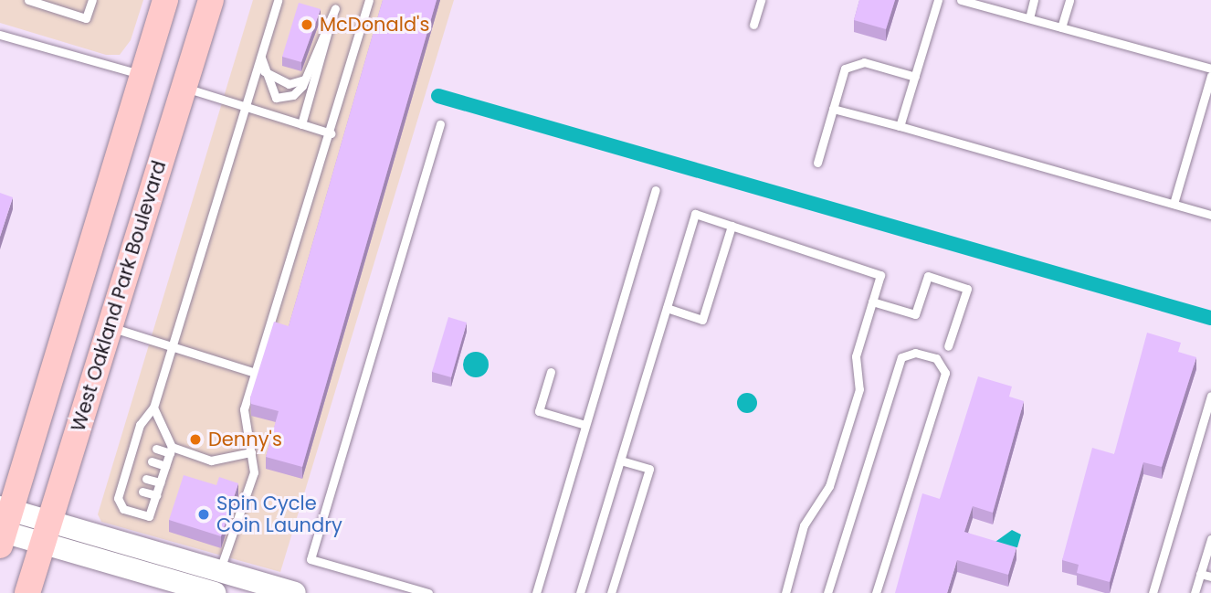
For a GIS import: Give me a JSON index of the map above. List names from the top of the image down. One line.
{"streets":{"main road":["West Oakland Park Boulevard"]},"places":["McDonald's","Denny's","Spin Cycle Coin Laundry"]}
